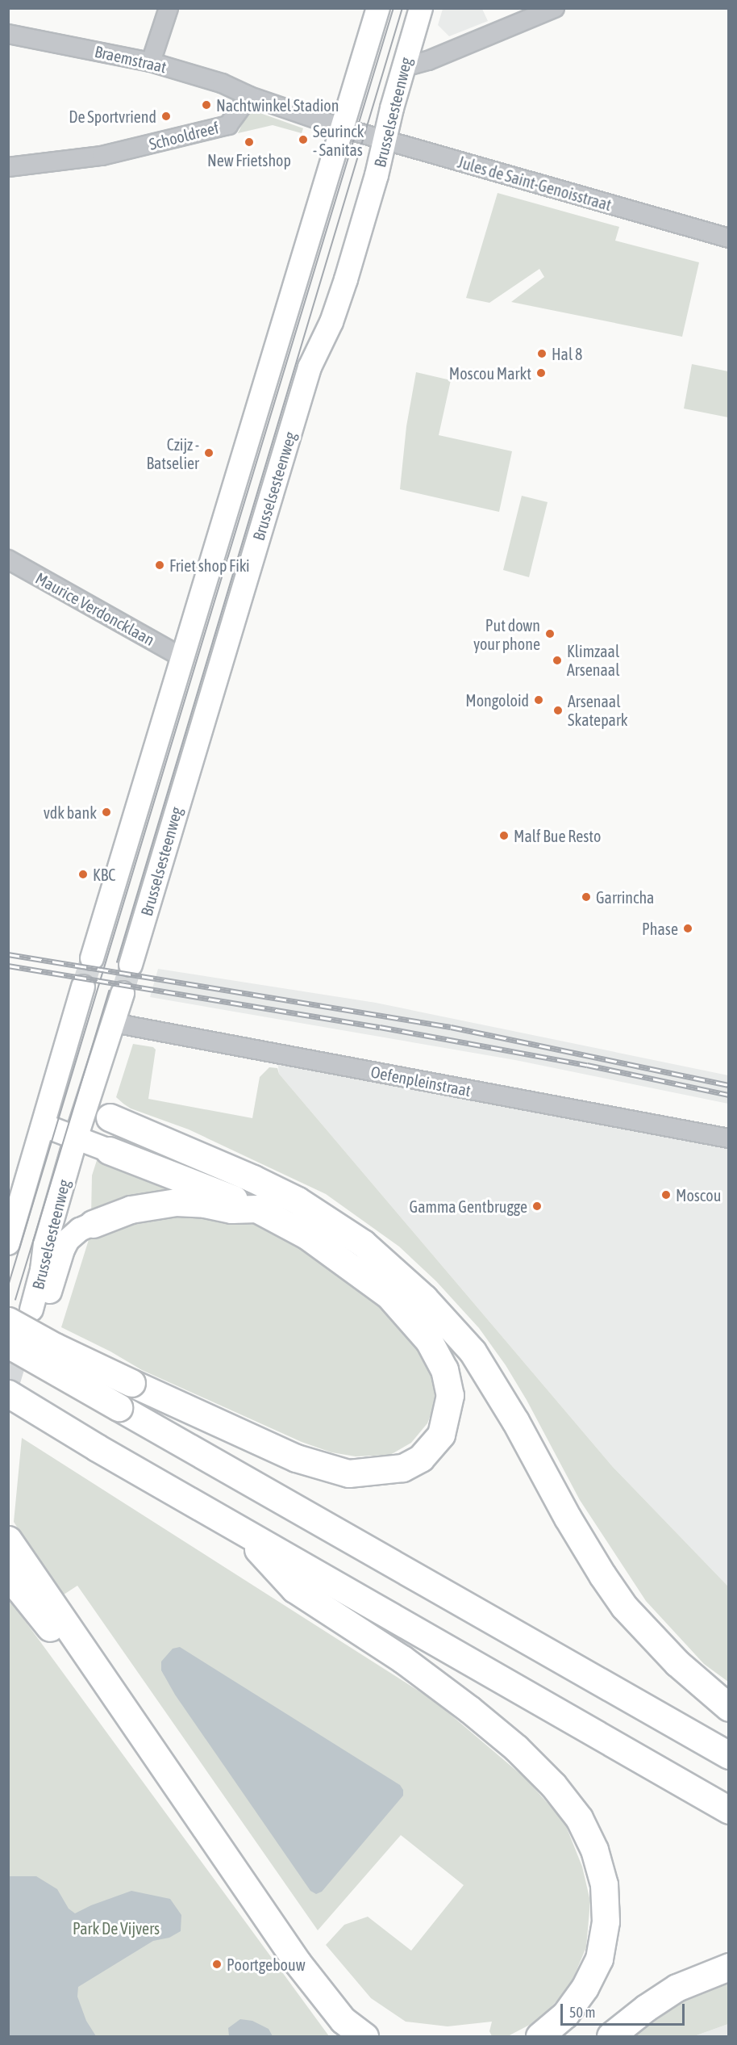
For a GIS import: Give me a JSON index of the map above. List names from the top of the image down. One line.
{"streets":{"main road":["Brusselsesteenweg"],"street":["Braemstraat","Schooldreef","Jules de Saint-Genoisstraat","Maurice Verdoncklaan","Oefenpleinstraat"]},"crossings":[["Braemstraat","Schooldreef"],["Brusselsesteenweg","Jules de Saint-Genoisstraat"],["Brusselsesteenweg","Oefenpleinstraat"]],"parks":["Park De Vijvers"],"places":["Nachtwinkel Stadion","De Sportvriend","Seurinck - Sanitas","New Frietshop","Hal 8","Moscou Markt","Czijz - Batselier","Friet shop Fiki","Put down your phone","Klimzaal Arsenaal","Mongoloid","Arsenaal Skatepark","vdk bank","Malf Bue Resto","KBC","Garrincha","Phase","Moscou","Gamma Gentbrugge","Poortgebouw"],"scale_bar":"50 m"}
